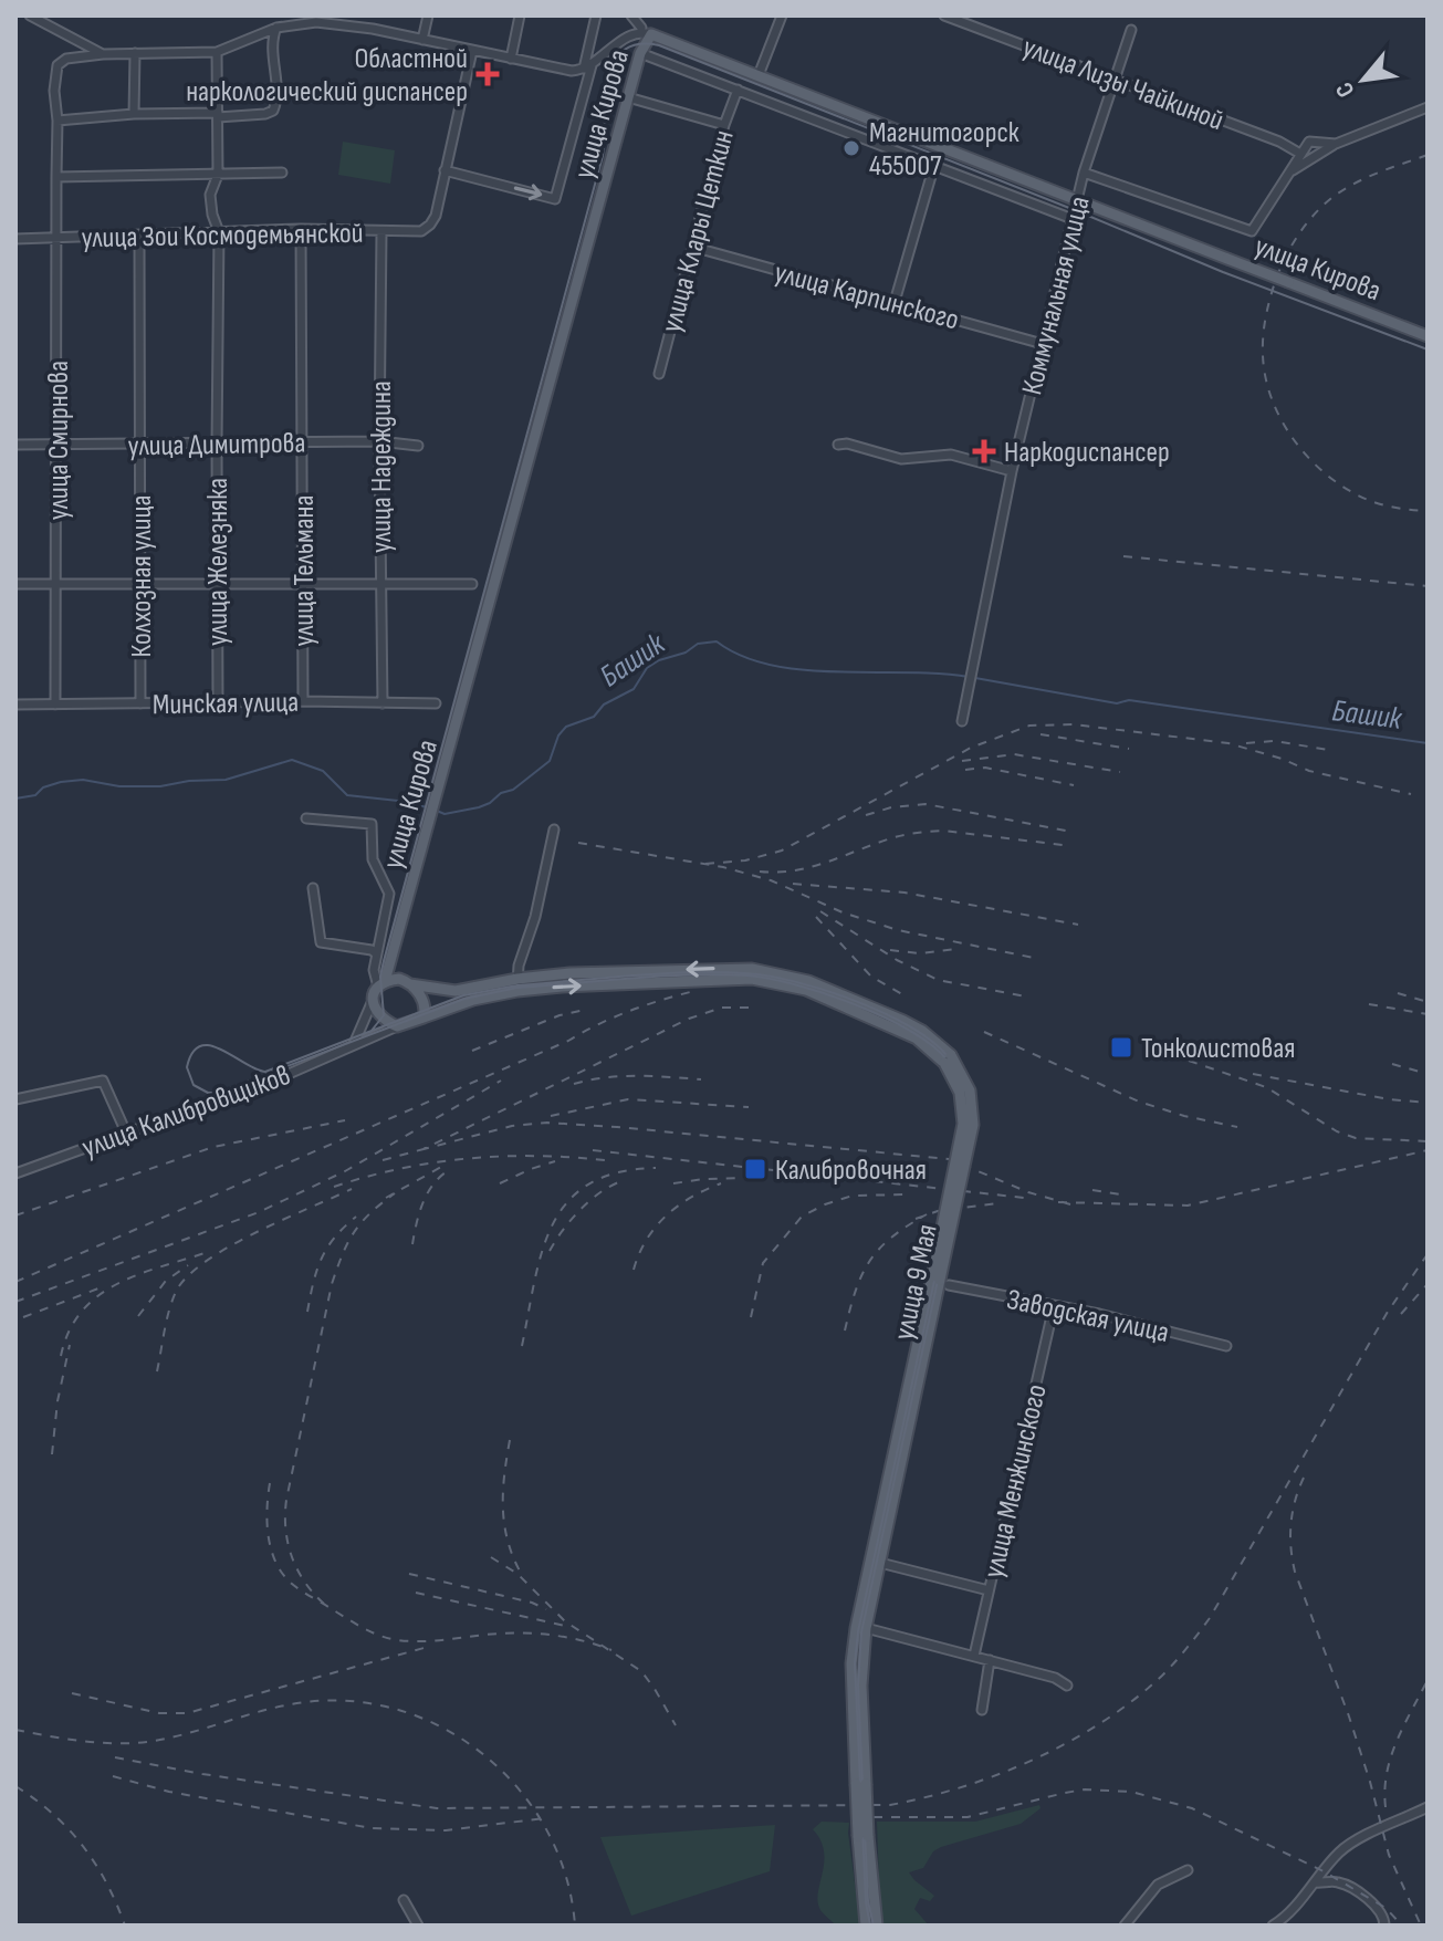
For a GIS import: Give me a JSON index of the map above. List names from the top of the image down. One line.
{"streets":{"main road":["улица Кирова","улица 9 Мая"],"street":["улица Лизы Чайкиной","улица Клары Цеткин","улица Зои Космодемьянской","улица Карпинского","Коммунальная улица","улица Смирнова","улица Димитрова","улица Надеждина","улица Железняка","улица Тельмана","Колхозная улица","Минская улица","улица Калибровщиков","Заводская улица","улица Менжинского"]},"crossings":[["улица Лизы Чайкиной","Коммунальная улица"],["улица Кирова","Коммунальная улица"],["улица Кирова","улица Калибровщиков"],["улица Кирова","улица 9 Мая"],["улица Клары Цеткин","улица Карпинского"],["улица Зои Космодемьянской","улица Смирнова"],["улица Зои Космодемьянской","улица Надеждина"],["улица Зои Космодемьянской","улица Железняка"],["улица Зои Космодемьянской","улица Тельмана"],["улица Зои Космодемьянской","Колхозная улица"],["улица Карпинского","Коммунальная улица"],["улица Смирнова","улица Димитрова"],["улица Смирнова","Минская улица"],["улица Димитрова","улица Надеждина"],["улица Димитрова","улица Железняка"],["улица Димитрова","улица Тельмана"],["улица Димитрова","Колхозная улица"],["улица Надеждина","Минская улица"],["улица Железняка","Минская улица"],["улица Тельмана","Минская улица"],["Колхозная улица","Минская улица"],["улица Калибровщиков","улица 9 Мая"],["улица 9 Мая","Заводская улица"],["Заводская улица","улица Менжинского"]],"water":["Башик"],"places":{"health":["Областной наркологический диспансер","Наркодиспансер"],"other":["Магнитогорск 455007"],"transit":["Тонколистовая","Калибровочная"]},"north":"bottom left"}
